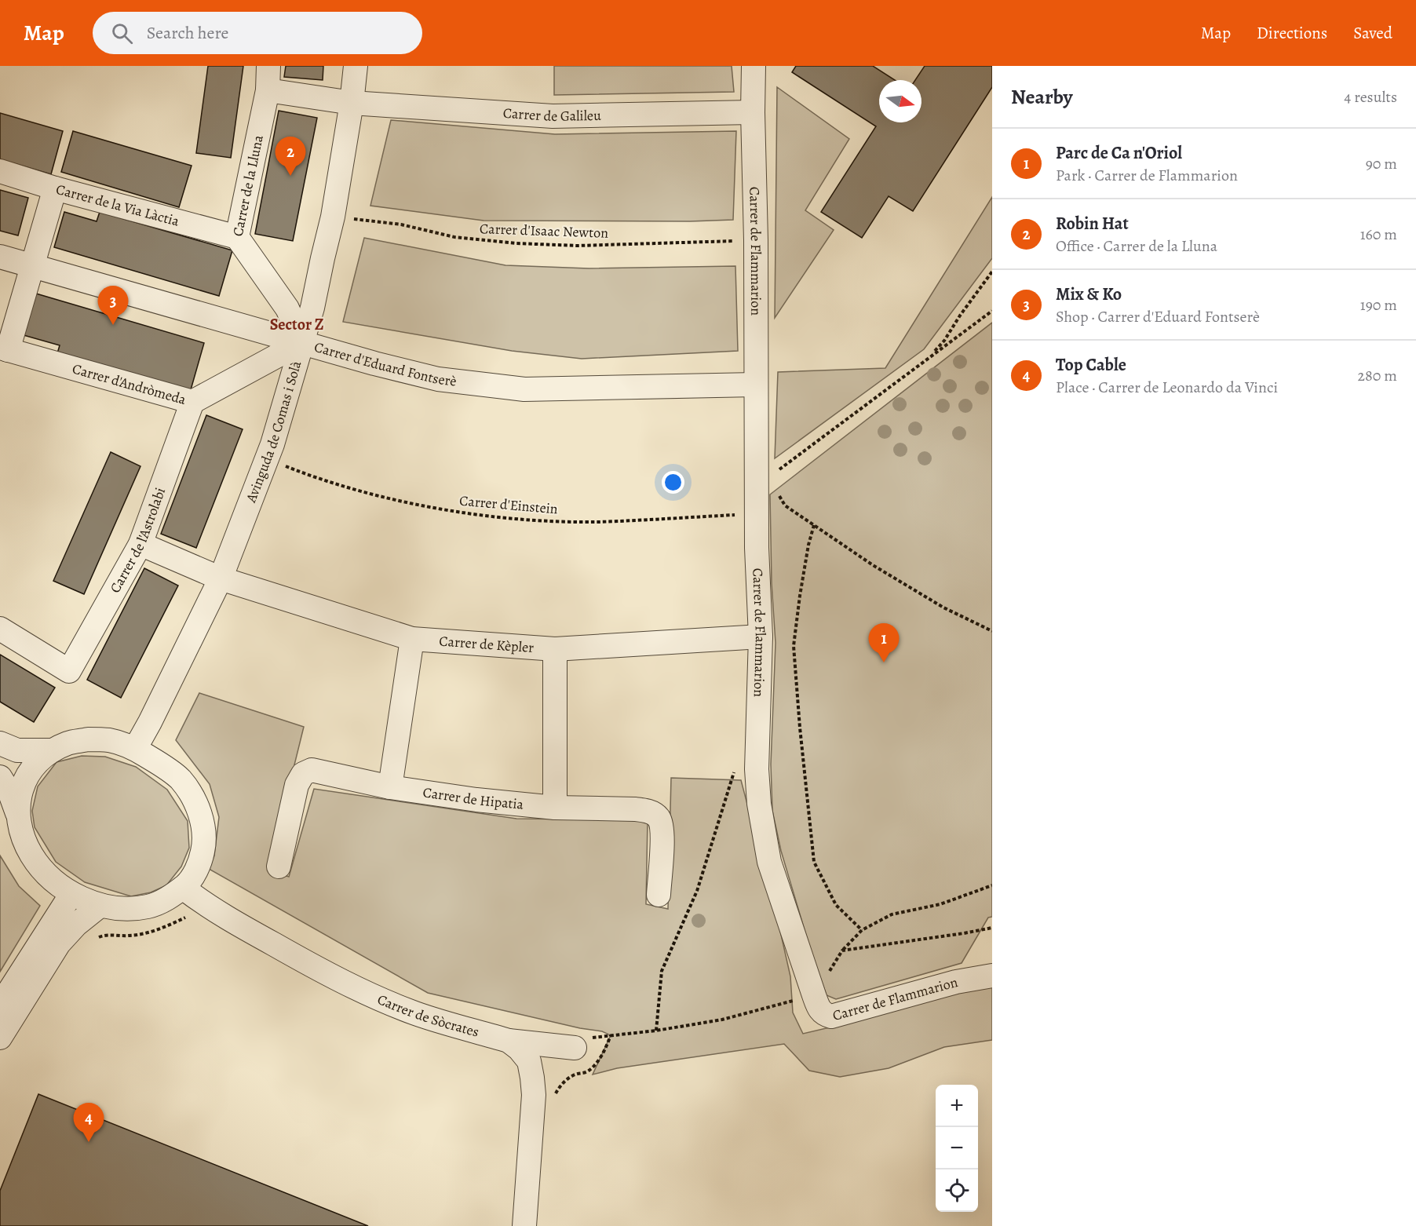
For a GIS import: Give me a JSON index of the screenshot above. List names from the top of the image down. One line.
{"streets":{"street":["Carrer de Galileu","Carrer de la Lluna","Carrer de la Via Làctia","Carrer de Flammarion","Carrer d'Eduard Fontserè","Carrer d'Andròmeda","Avinguda de Comas i Solà","Carrer de l'Astrolabi","Carrer de Kèpler","Carrer de Hipatia","Carrer de Sòcrates"],"path":["Carrer d'Isaac Newton","Carrer d'Einstein"]},"crossings":[["Carrer de Galileu","Carrer de la Lluna"],["Carrer de Galileu","Carrer de Flammarion"],["Carrer de Galileu","Avinguda de Comas i Solà"],["Carrer de la Lluna","Carrer de la Via Làctia"],["Carrer de la Lluna","Carrer d'Eduard Fontserè"],["Carrer de la Lluna","Carrer d'Andròmeda"],["Carrer de la Lluna","Avinguda de Comas i Solà"],["Carrer d'Isaac Newton","Carrer de Flammarion"],["Carrer d'Isaac Newton","Avinguda de Comas i Solà"],["Carrer de Flammarion","Carrer d'Eduard Fontserè"],["Carrer de Flammarion","Carrer d'Einstein"],["Carrer de Flammarion","Carrer de Kèpler"],["Carrer d'Eduard Fontserè","Carrer d'Andròmeda"],["Carrer d'Eduard Fontserè","Avinguda de Comas i Solà"],["Carrer d'Andròmeda","Avinguda de Comas i Solà"],["Carrer d'Andròmeda","Carrer de l'Astrolabi"],["Avinguda de Comas i Solà","Carrer d'Einstein"],["Avinguda de Comas i Solà","Carrer de Kèpler"],["Carrer de l'Astrolabi","Carrer de Kèpler"]],"districts":["Sector Z"],"north":"right","page":{"header":"Map","search":"Search here","nav":["Map","Directions","Saved"],"heading":["Nearby","4 results"],"list":[{"mark":"1","name":"Parc de Ca n'Oriol","note":"Park · Carrer de Flammarion","value":"90 m"},{"mark":"2","name":"Robin Hat","note":"Office · Carrer de la Lluna","value":"160 m"},{"mark":"3","name":"Mix & Ko","note":"Shop · Carrer d'Eduard Fontserè","value":"190 m"},{"mark":"4","name":"Top Cable","note":"Place · Carrer de Leonardo da Vinci","value":"280 m"}],"pins":["2","3","1","4"],"map_buttons":["+","−"]}}
